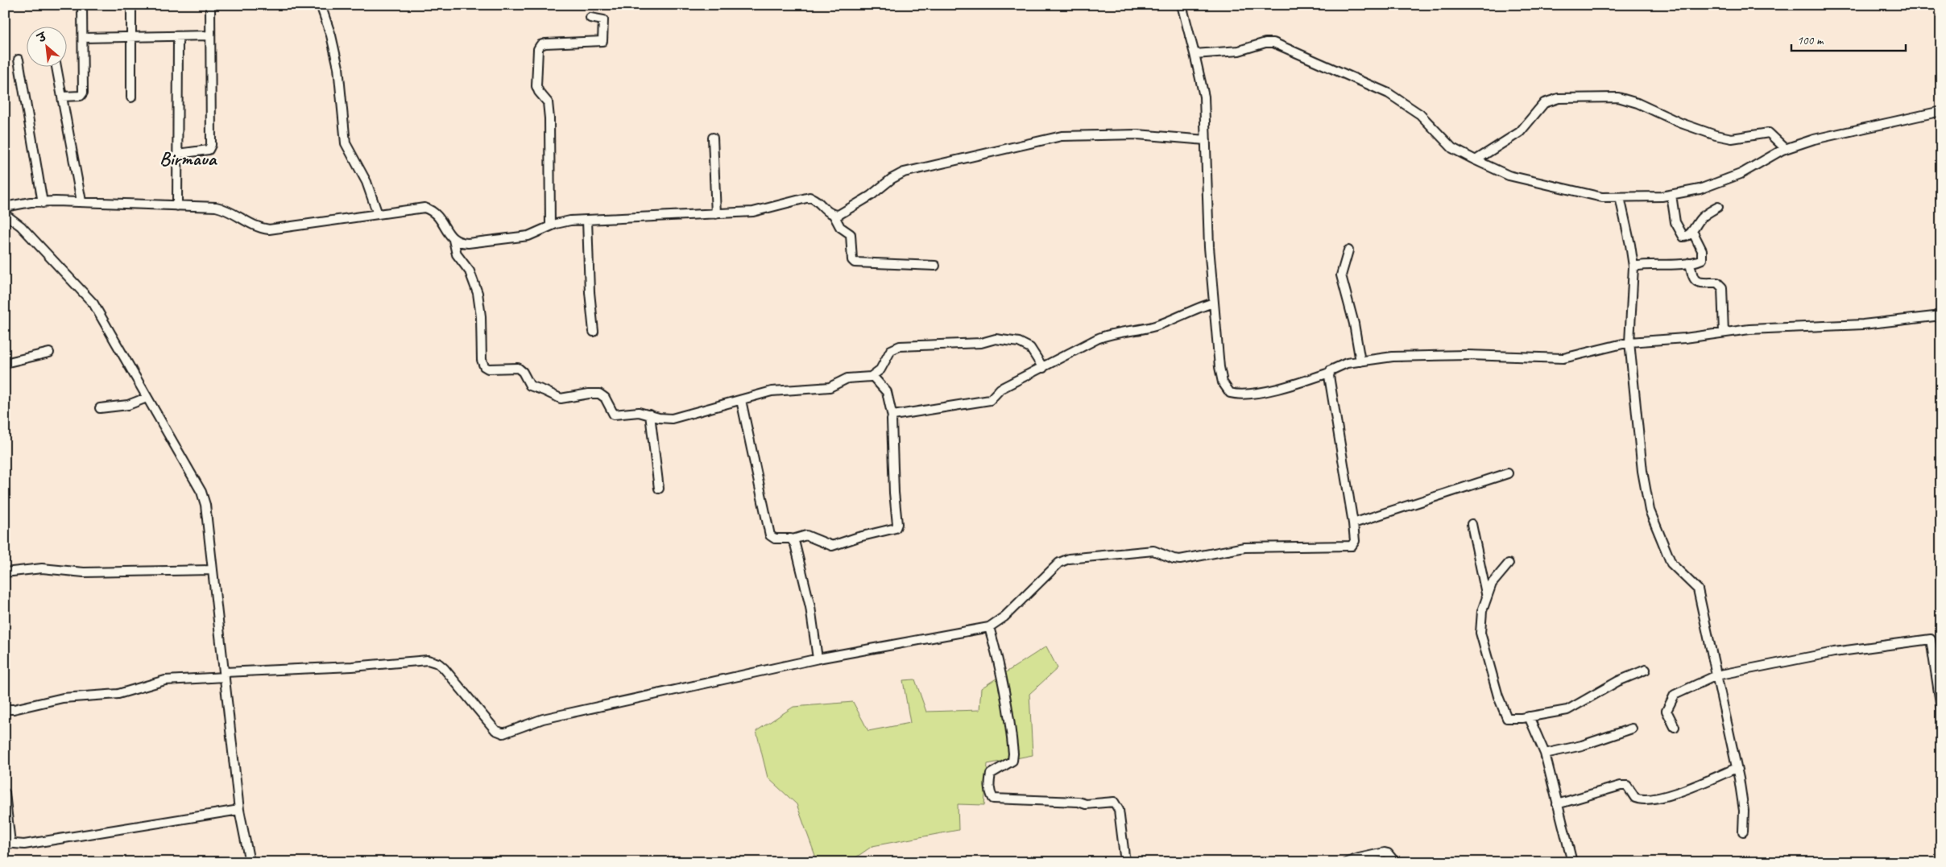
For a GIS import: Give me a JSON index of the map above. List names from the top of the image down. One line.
{"districts":["Birmaua"],"scale_bar":"100 m","north":"top left"}
